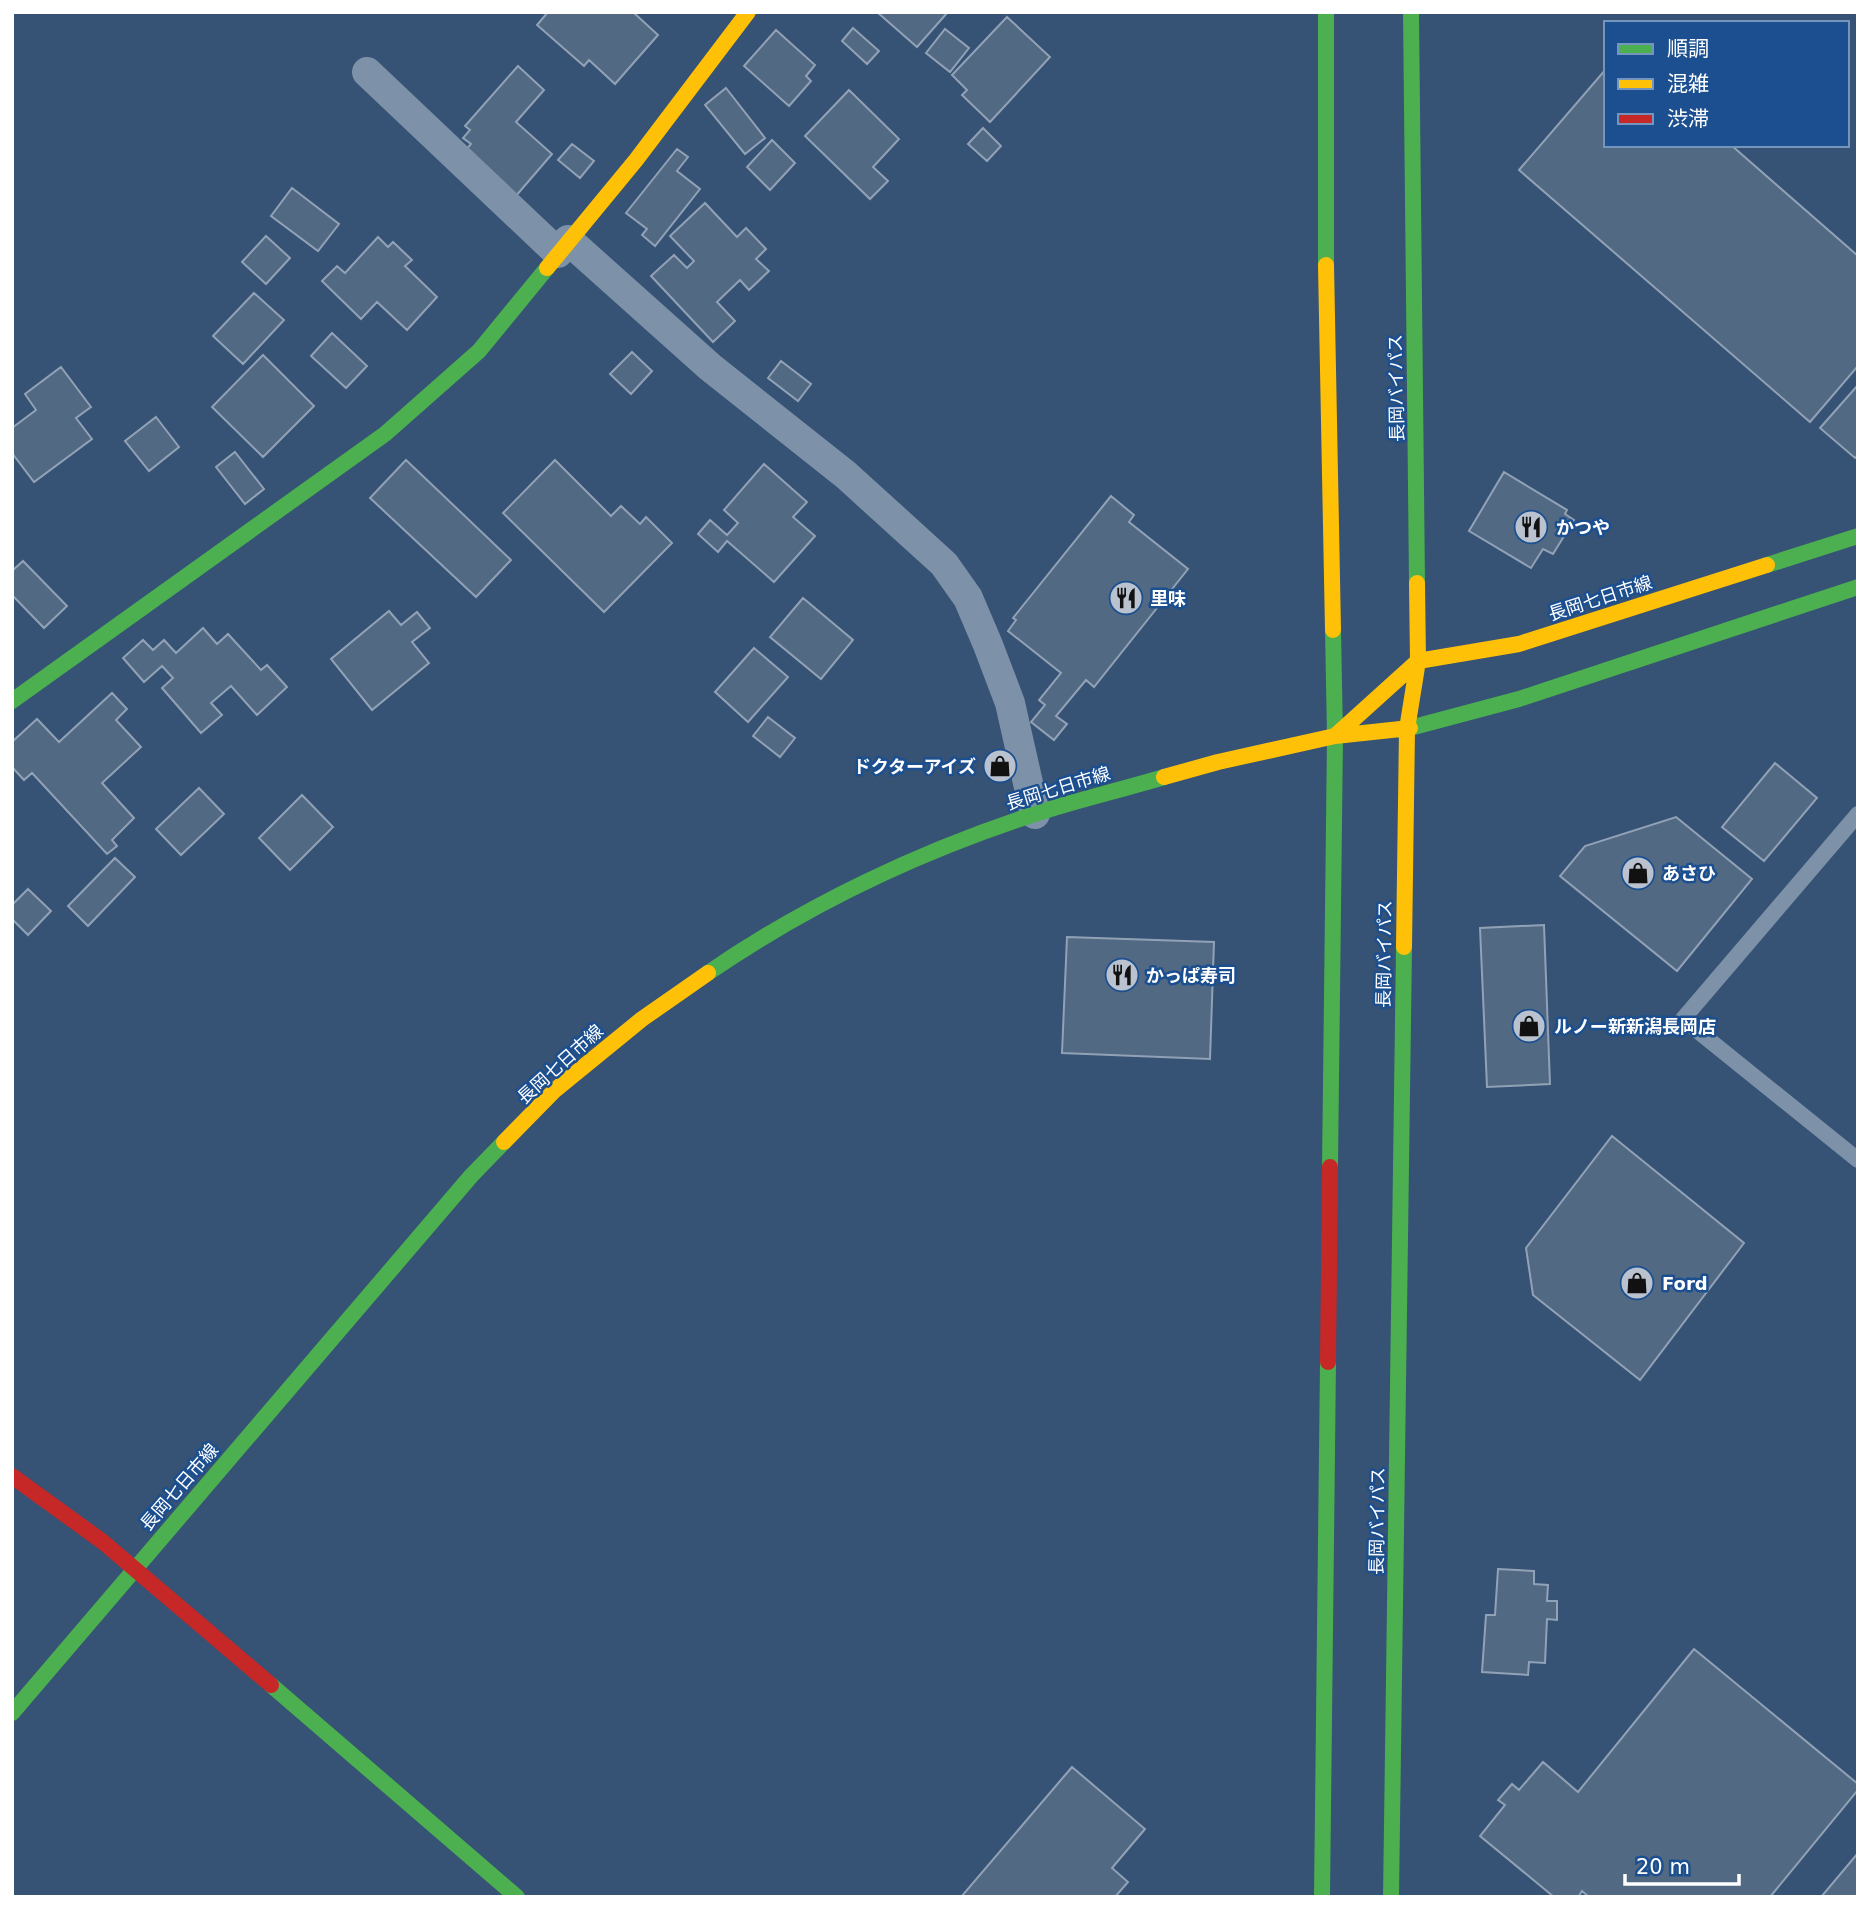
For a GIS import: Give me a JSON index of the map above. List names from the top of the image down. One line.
{"streets":{"main road":["長岡バイパス","長岡七日市線"]},"crossings":[["長岡バイパス","長岡七日市線"]],"places":{"restaurant":["かつや","里味","かっぱ寿司"],"shop":["ドクターアイズ","あさひ","ルノー新新潟長岡店","Ford"]},"legend":["順調","混雑","渋滞"],"scale_bar":"20 m"}
